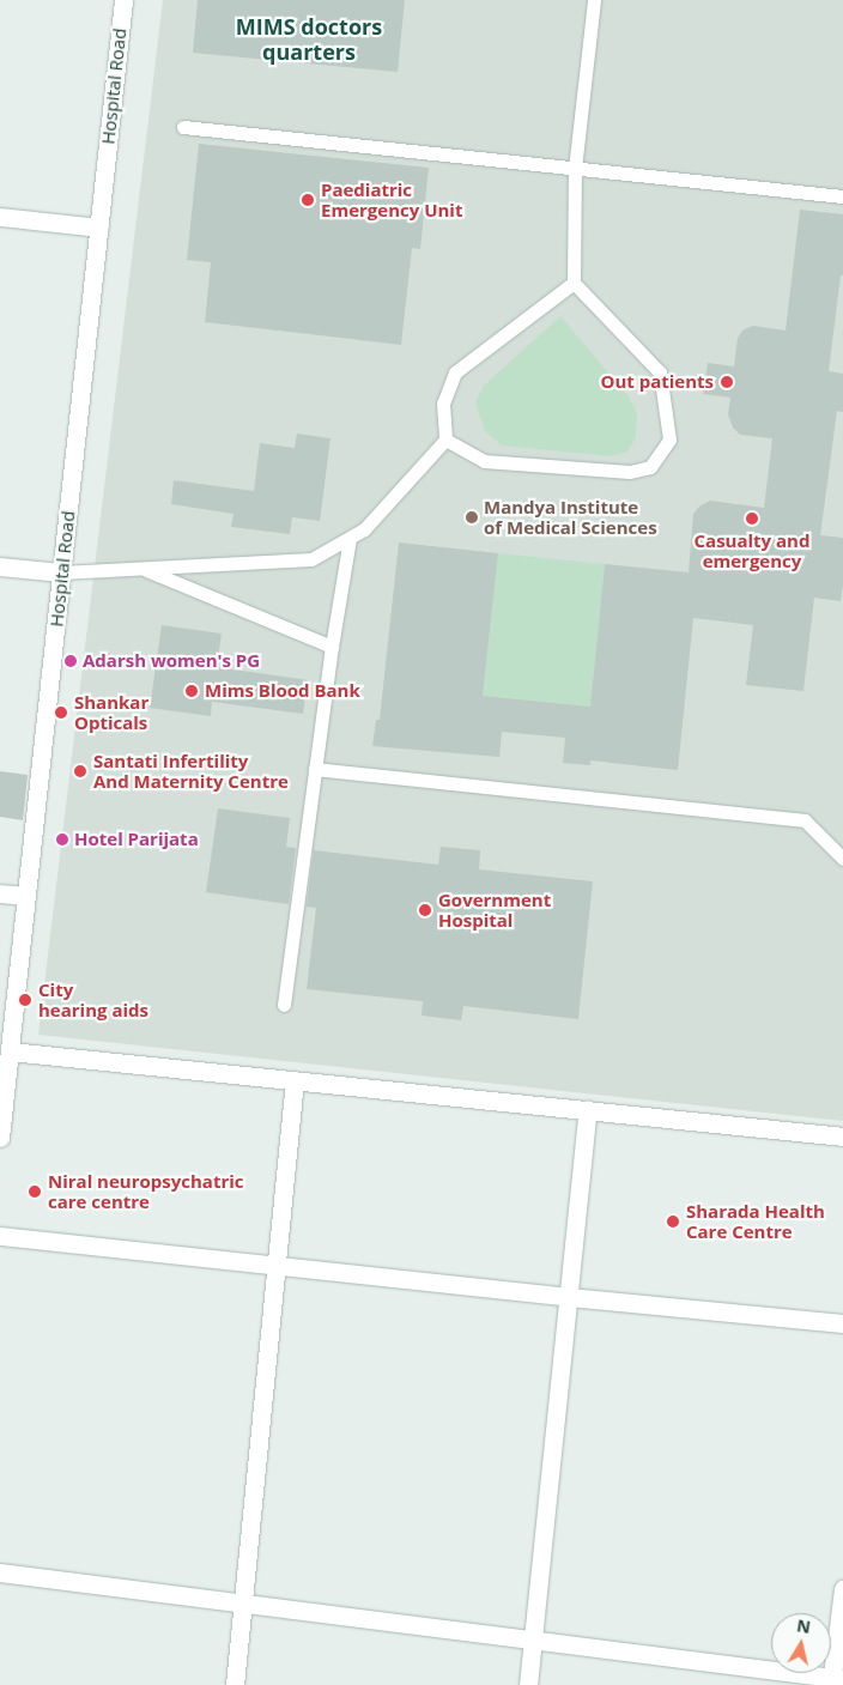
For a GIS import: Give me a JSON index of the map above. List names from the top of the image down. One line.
{"streets":{"street":["Hospital Road"]},"districts":["MIMS doctors quarters"],"places":["Paediatric Emergency Unit","Out patients","Mandya Institute of Medical Sciences","Casualty and emergency","Adarsh women's PG","Mims Blood Bank","Shankar Opticals","Santati Infertility And Maternity Centre","Hotel Parijata","Government Hospital","City hearing aids","Niral neuropsychatric care centre","Sharada Health Care Centre"],"north":"top"}
